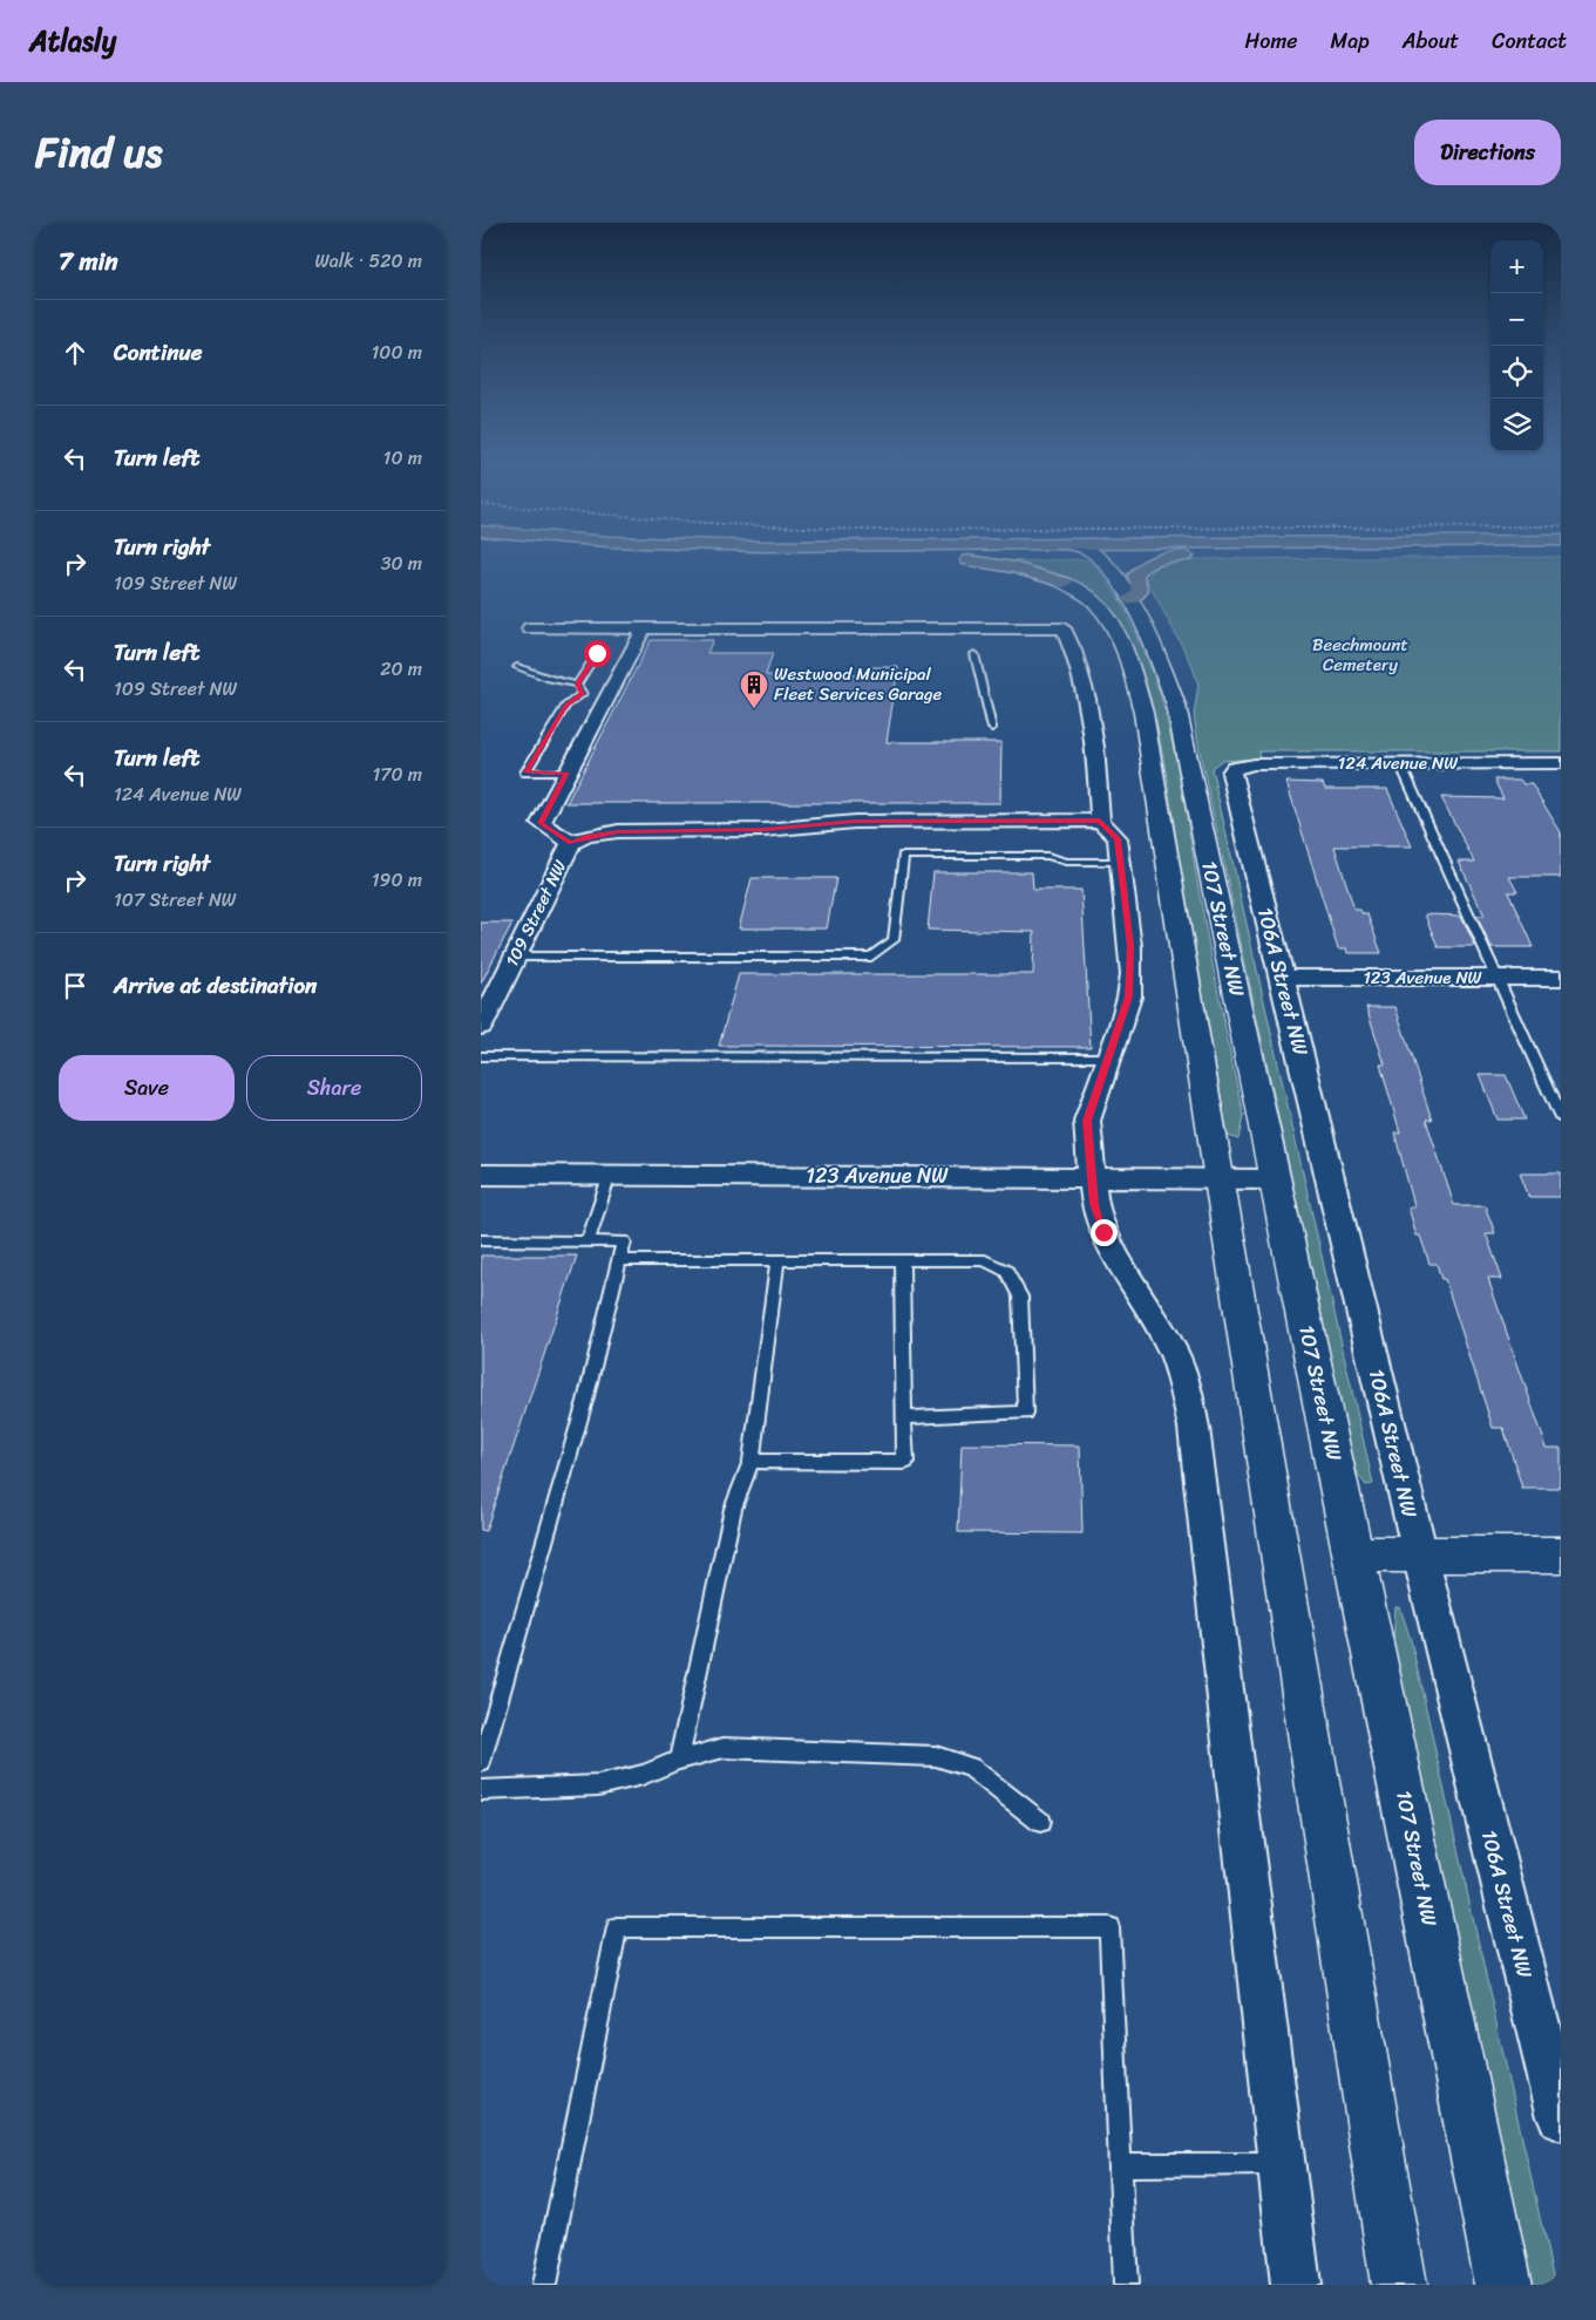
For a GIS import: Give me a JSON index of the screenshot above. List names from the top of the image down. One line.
{"streets":{"main road":["107 Street NW"],"street":["124 Avenue NW","109 Street NW","123 Avenue NW","106A Street NW"]},"crossings":[["124 Avenue NW","106A Street NW"],["107 Street NW","123 Avenue NW"],["123 Avenue NW","106A Street NW"]],"parks":["Beechmount Cemetery"],"places":{"building":["Westwood Municipal Fleet Services Garage"]},"page":{"header":"Atlasly","nav":["Home","Map","About","Contact"],"title":"Find us","buttons":["Directions",["Save","Share"]],"heading":["7 min","Walk · 520 m"],"map_buttons":["+","−"],"list":[["Continue","100 m"],["Turn left","10 m"],["Turn right","109 Street NW","30 m"],["Turn left","109 Street NW","20 m"],["Turn left","124 Avenue NW","170 m"],["Turn right","107 Street NW","190 m"],"Arrive at destination"]}}
